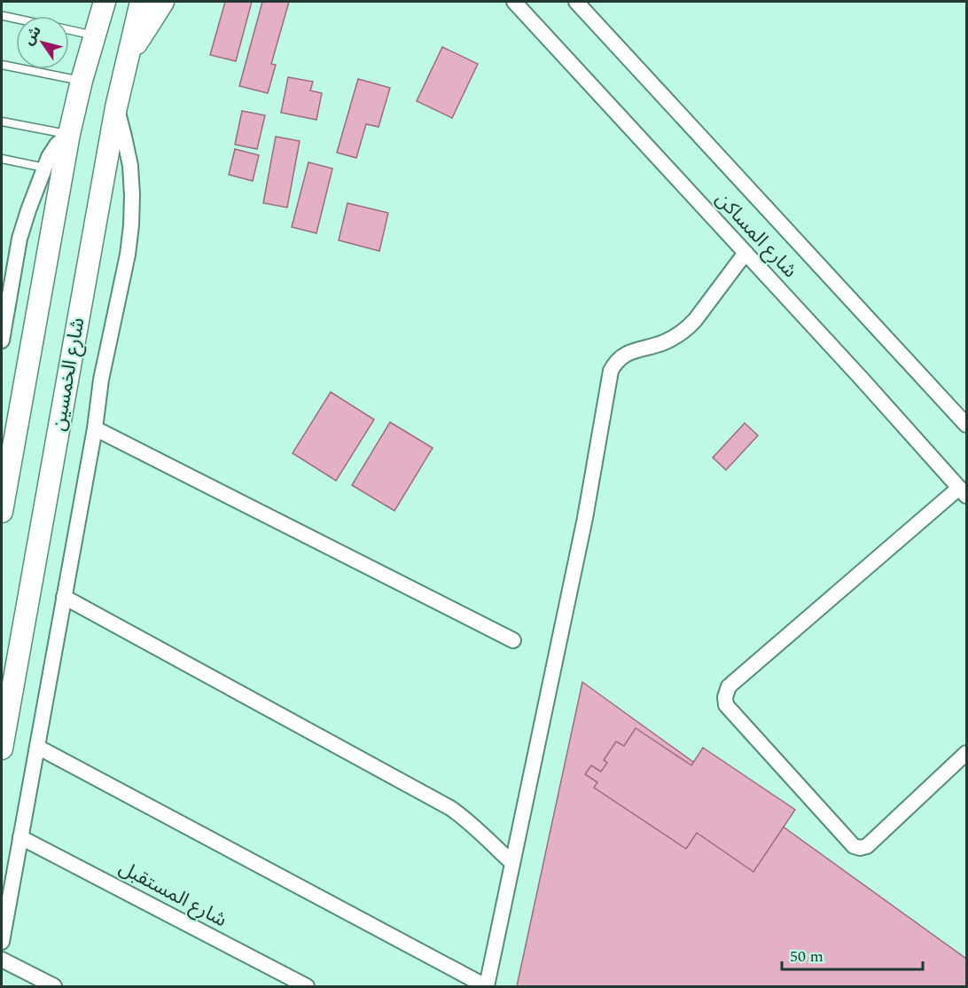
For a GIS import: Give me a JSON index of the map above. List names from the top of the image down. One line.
{"streets":{"main road":["شارع الخمسين"],"street":["شارع المساكن","شارع المستقبل"]},"scale_bar":"50 m","north":"top left"}
